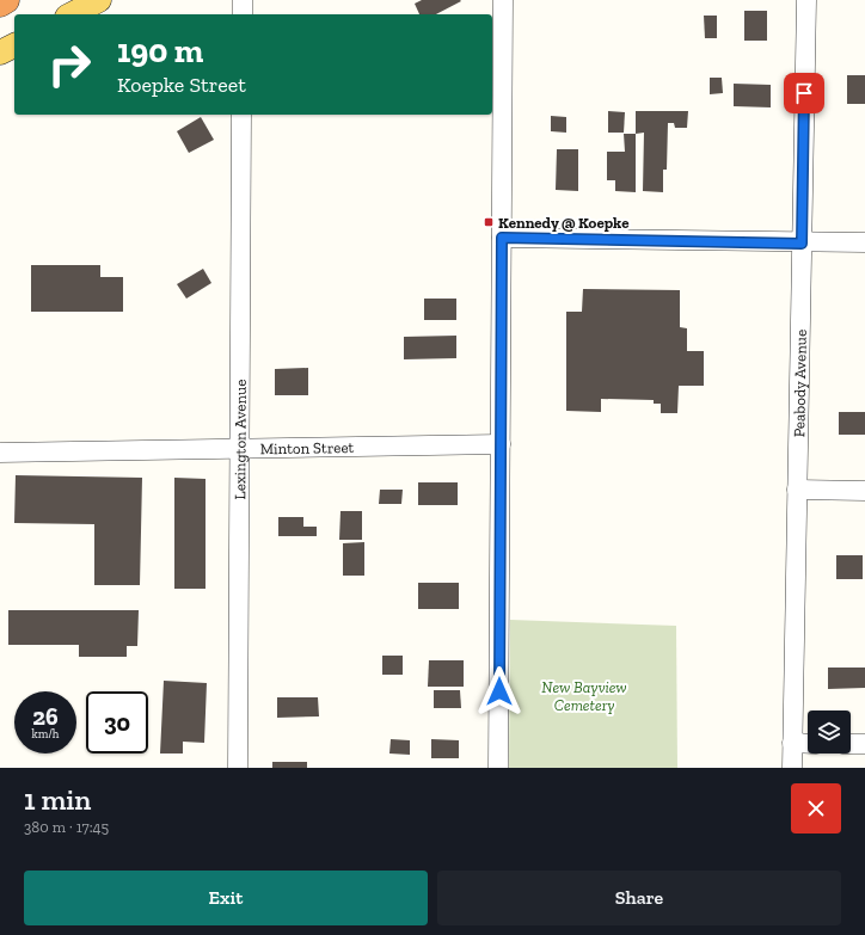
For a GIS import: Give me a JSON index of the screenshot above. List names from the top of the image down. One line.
{"streets":{"street":["Peabody Avenue","Lexington Avenue","Minton Street"]},"crossings":[["Lexington Avenue","Minton Street"]],"parks":["New Bayview Cemetery"],"places":{"transit":["Kennedy @ Koepke"]},"page":{"turn":["190 m","Koepke Street"],"speed":"26 km/h","limit":"30","heading":["1 min","380 m · 17:45"],"buttons":["Exit","Share"]}}
